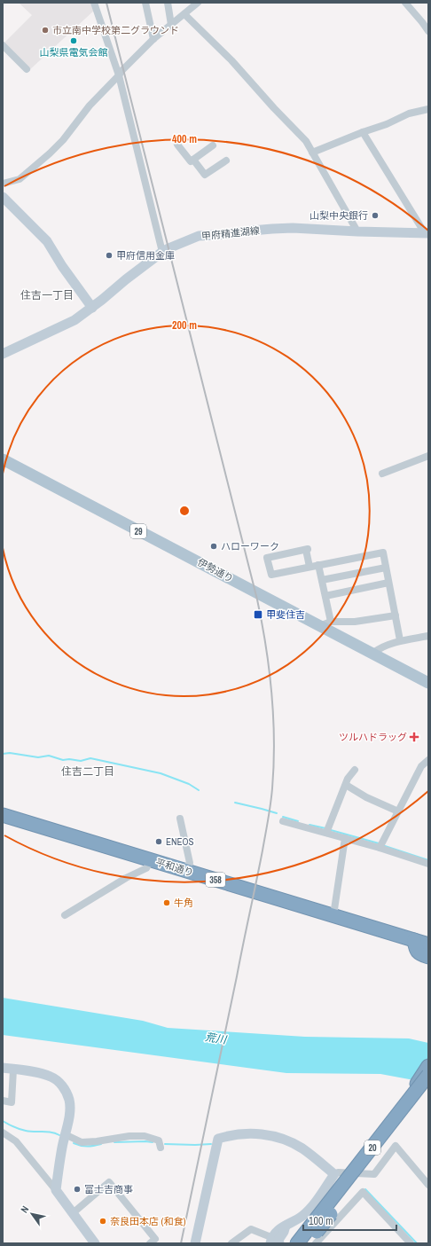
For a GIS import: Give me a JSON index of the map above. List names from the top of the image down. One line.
{"streets":{"highway":["平和通り","358","20"],"main road":["29","伊勢通り"],"street":["甲府精進湖線"]},"districts":["住吉一丁目","住吉二丁目"],"water":["荒川"],"places":{"other":["市立南中学校第二グラウンド","山梨県電気会館","山梨中央銀行","甲府信用金庫","ハローワーク","ENEOS","牛角","富士吉商事","奈良田本店 (和食)"],"transit":["甲斐住吉"],"health":["ツルハドラッグ"]},"scale_bar":"100 m","north":"top left","rings":["400 m","200 m"]}
